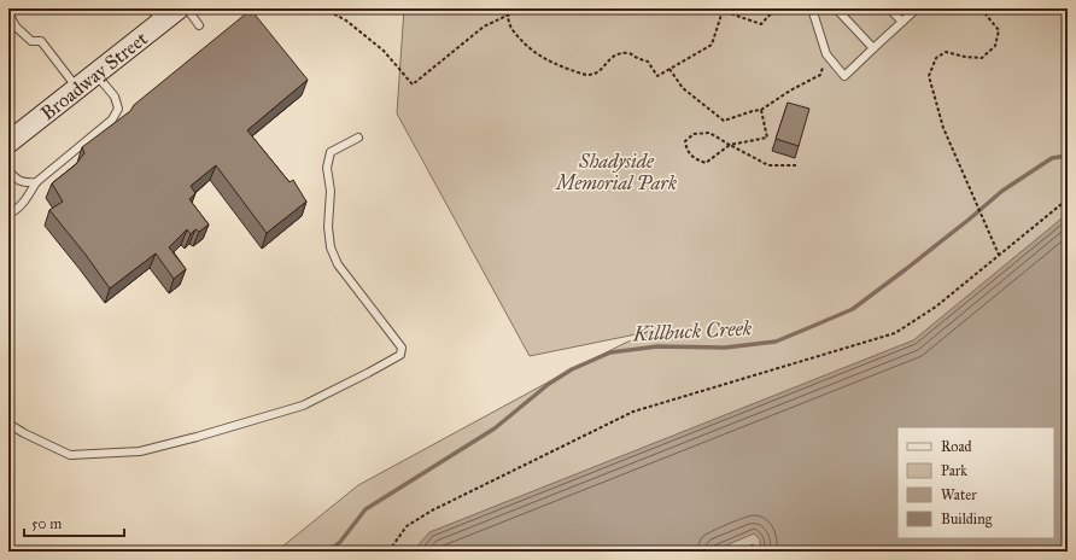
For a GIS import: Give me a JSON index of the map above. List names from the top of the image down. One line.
{"streets":{"main road":["Broadway Street"]},"water":["Killbuck Creek"],"parks":["Shadyside Memorial Park"],"legend":["Road","Park","Water","Building"],"scale_bar":"50 m"}
